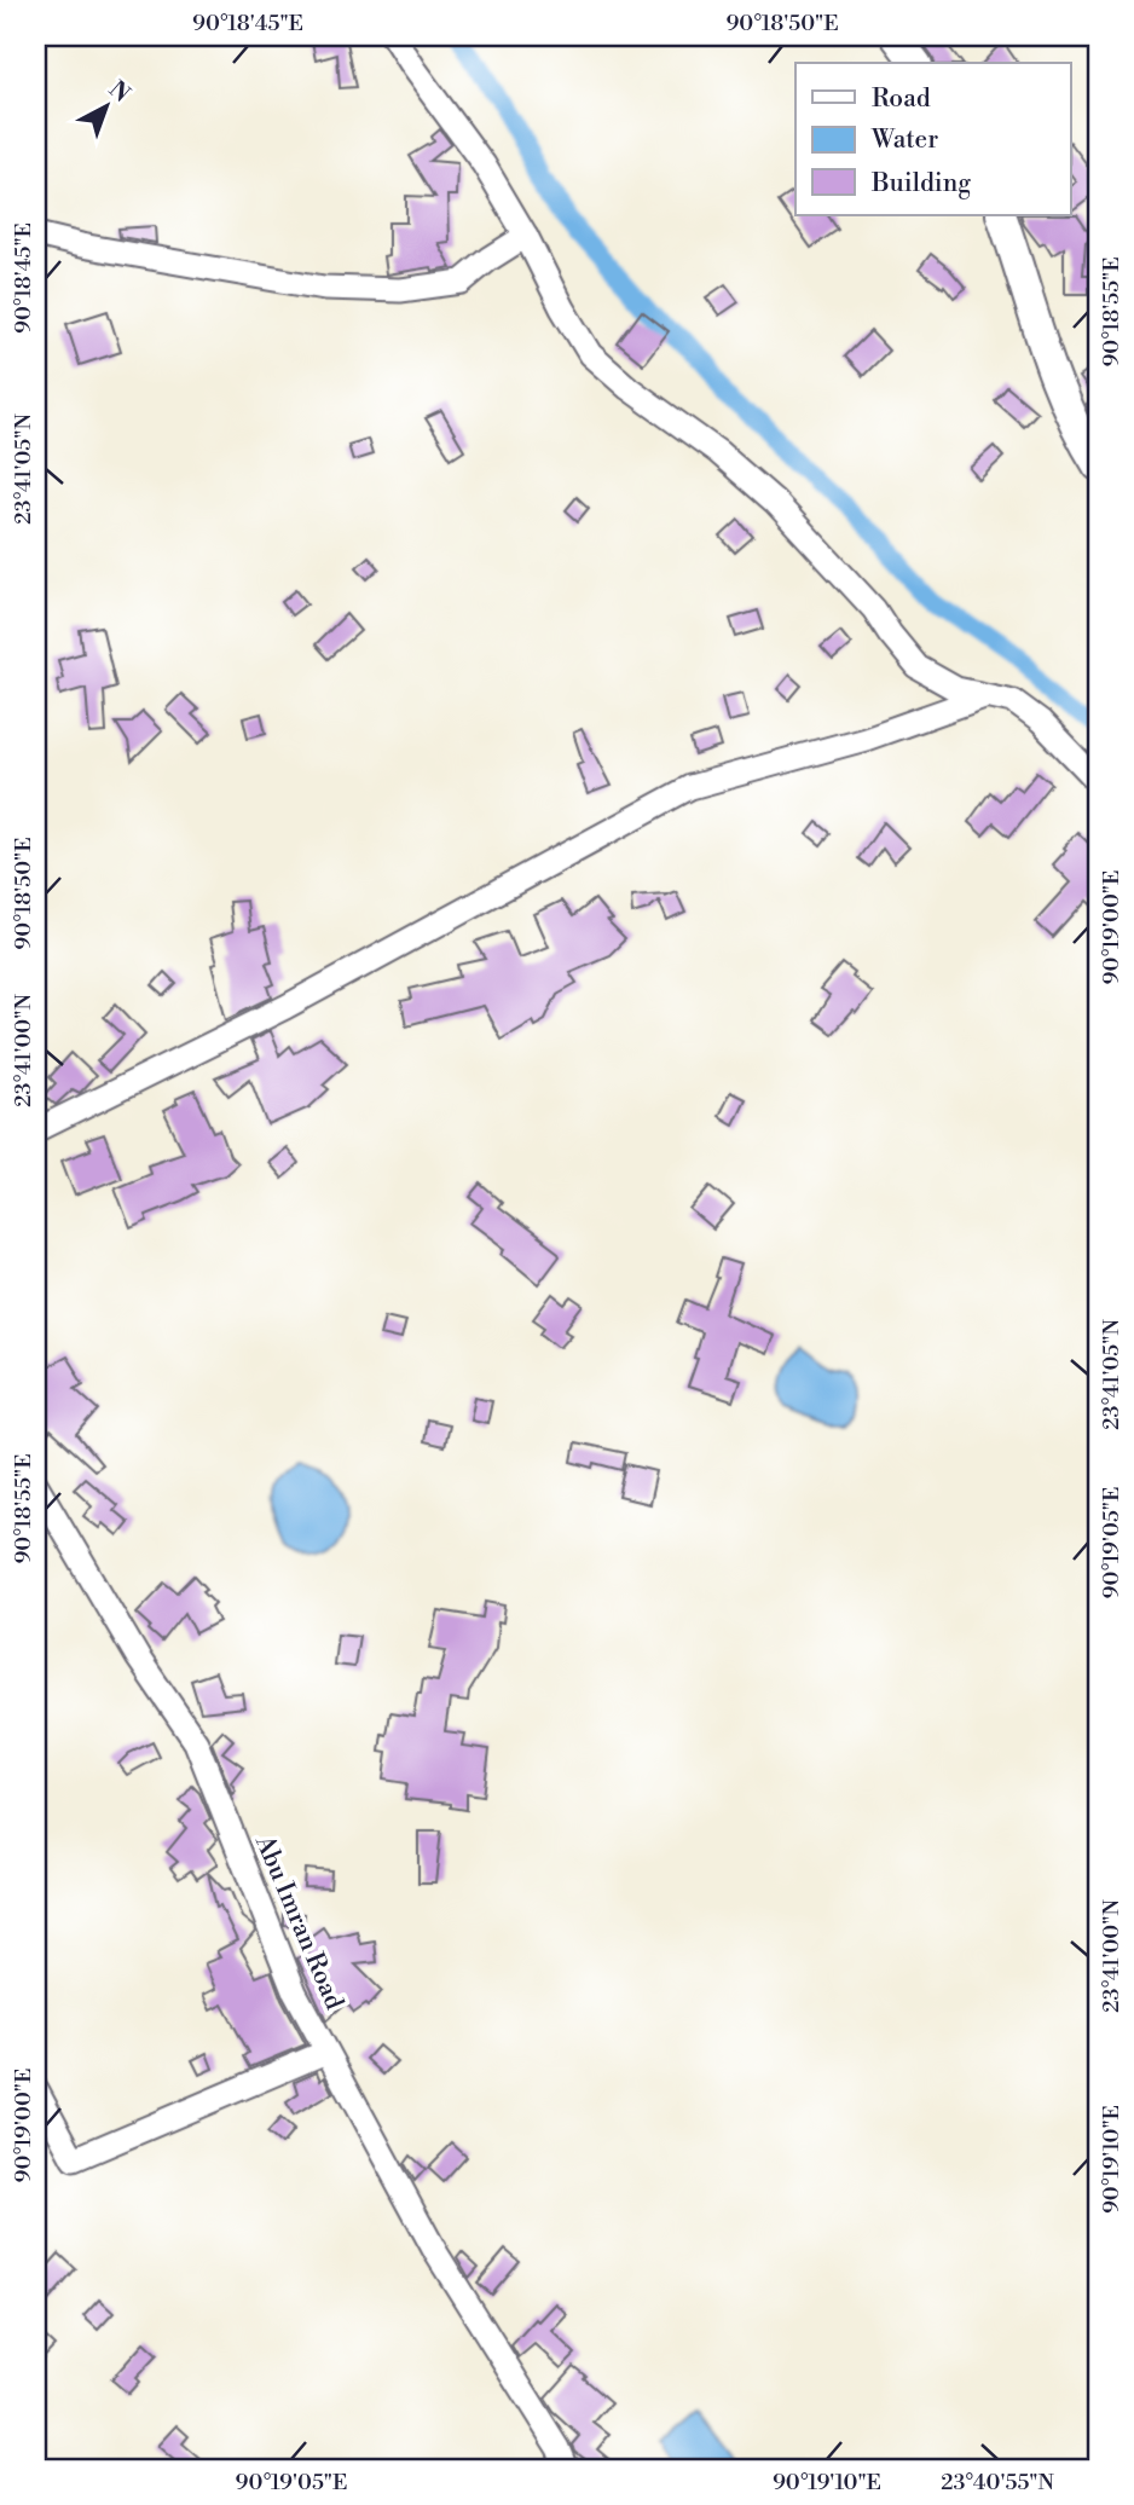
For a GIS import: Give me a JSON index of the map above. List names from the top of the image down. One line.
{"streets":{"street":["Abu Imran Road"]},"legend":["Road","Water","Building"],"north":"top right","coordinates":["90°18'45\"E","90°18'50\"E","90°18'55\"E","23°41'05\"N","90°19'00\"E","23°41'00\"N","90°19'05\"E","90°19'10\"E","23°40'55\"N"]}
